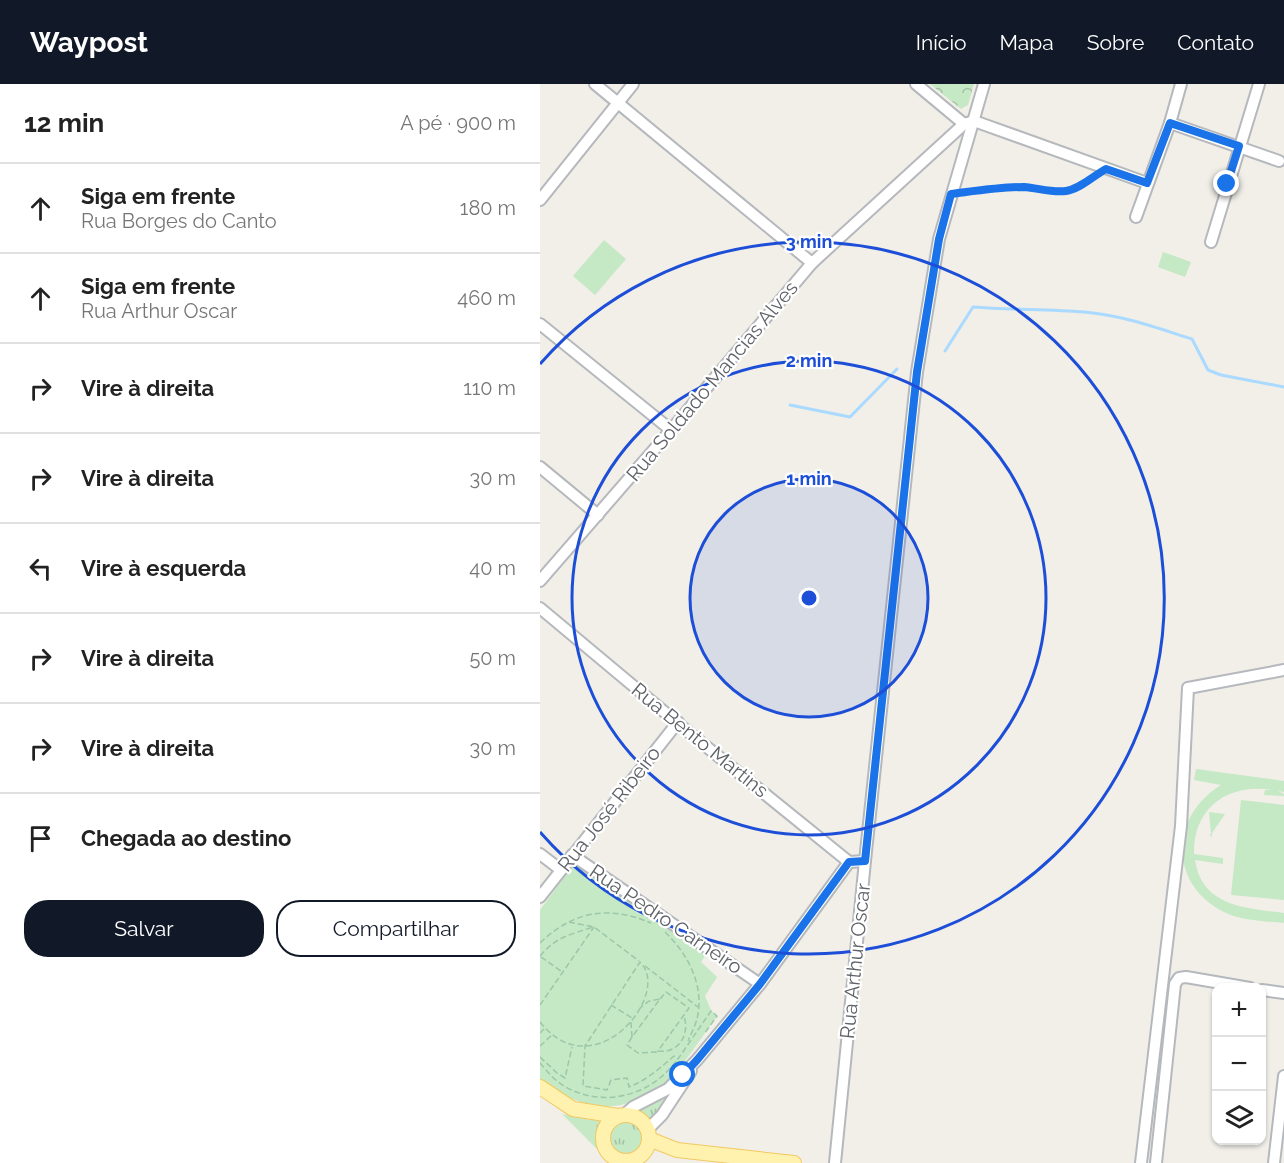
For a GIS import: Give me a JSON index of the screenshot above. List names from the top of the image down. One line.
{"streets":{"street":["Rua Soldado Mancias Alves","Rua Bento Martins","Rua José Ribeiro","Rua Pedro Carneiro","Rua Arthur Oscar"]},"crossings":[["Rua Soldado Mancias Alves","Rua Arthur Oscar"],["Rua Bento Martins","Rua José Ribeiro"],["Rua José Ribeiro","Rua Pedro Carneiro"]],"page":{"header":"Waypost","nav":["Início","Mapa","Sobre","Contato"],"heading":["12 min","A pé · 900 m"],"list":[["Siga em frente","Rua Borges do Canto","180 m"],["Siga em frente","Rua Arthur Oscar","460 m"],["Vire à direita","110 m"],["Vire à direita","30 m"],["Vire à esquerda","40 m"],["Vire à direita","50 m"],["Vire à direita","30 m"],"Chegada ao destino"],"buttons":["Salvar","Compartilhar"],"map_buttons":["+","−"]},"rings":["3 min","2 min","1 min"]}
